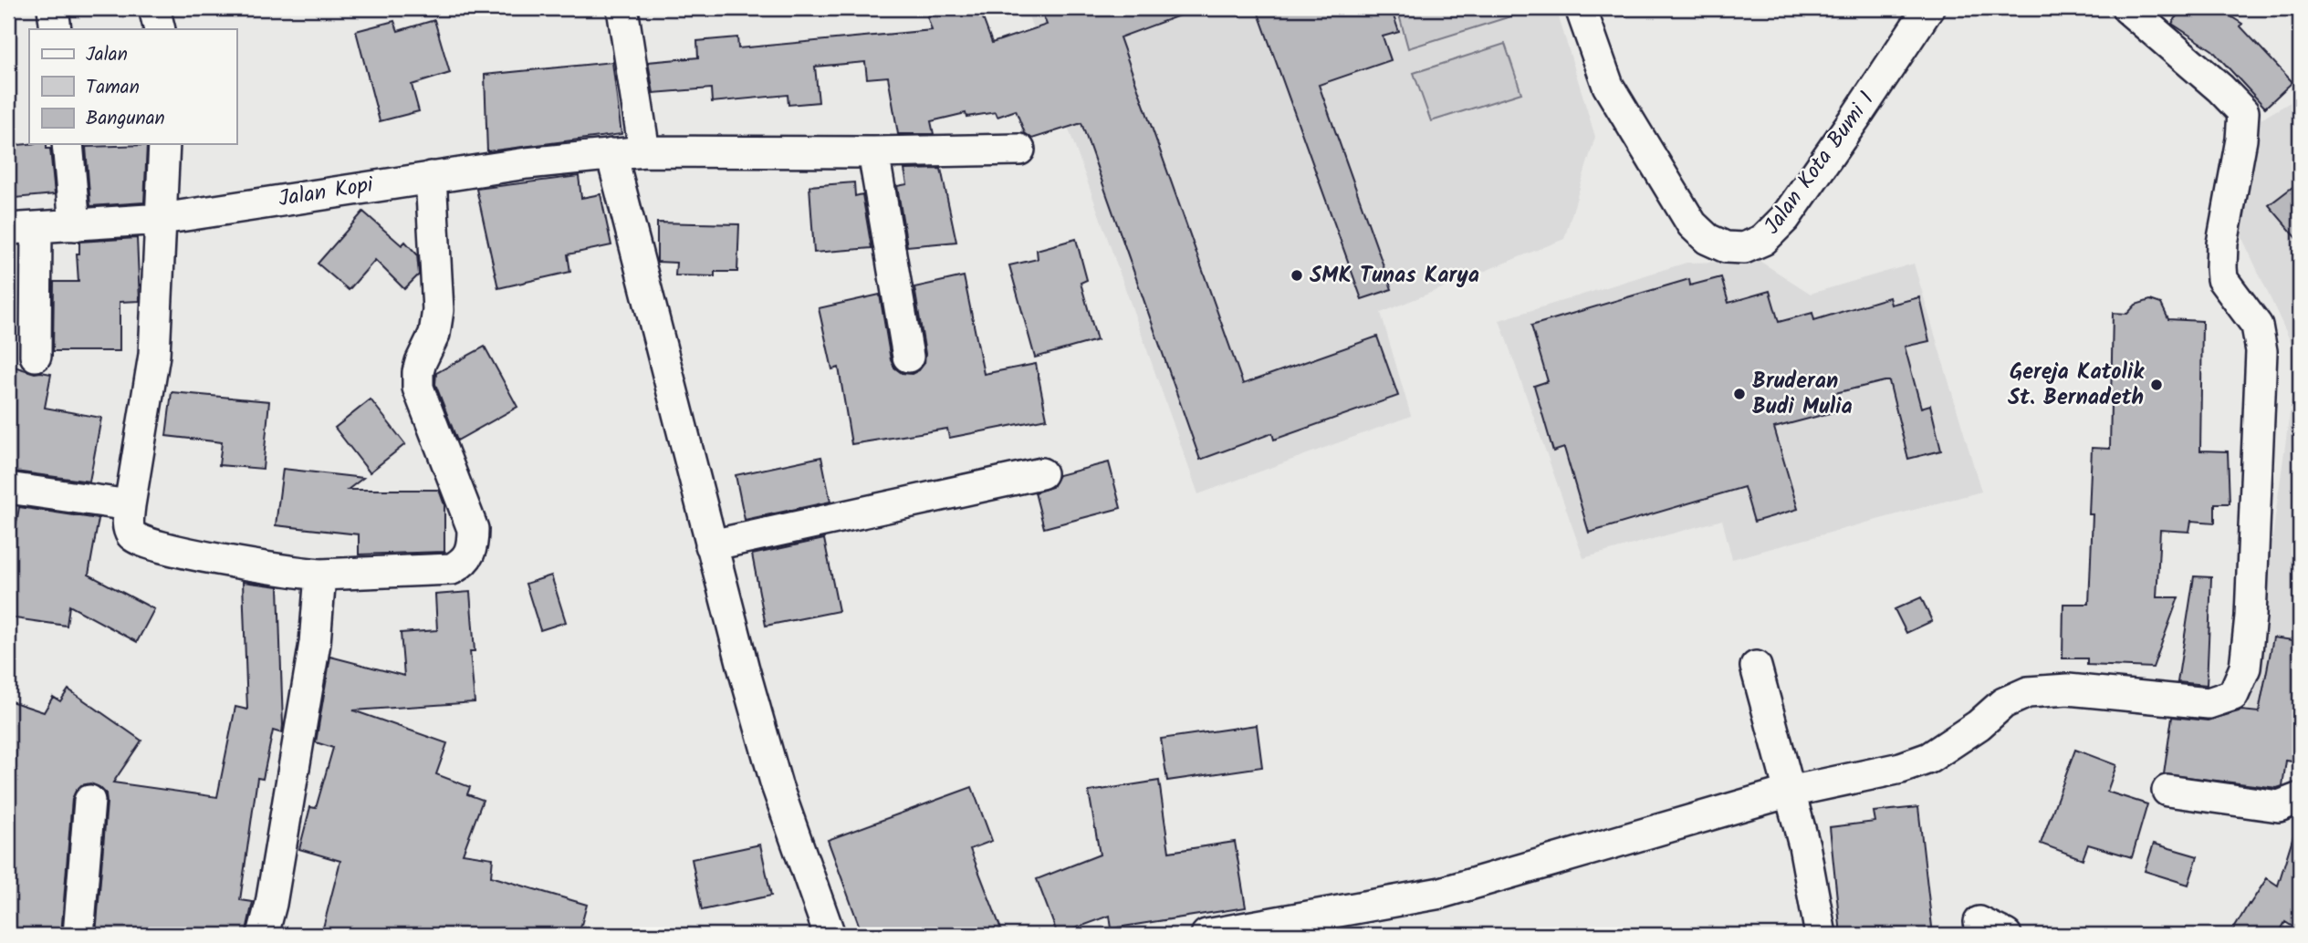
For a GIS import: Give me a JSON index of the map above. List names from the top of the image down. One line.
{"streets":{"street":["Jalan Kota Bumi 1","Jalan Kopi"]},"places":["SMK Tunas Karya","Gereja Katolik St. Bernadeth","Bruderan Budi Mulia"],"legend":["Jalan","Taman","Bangunan"]}
